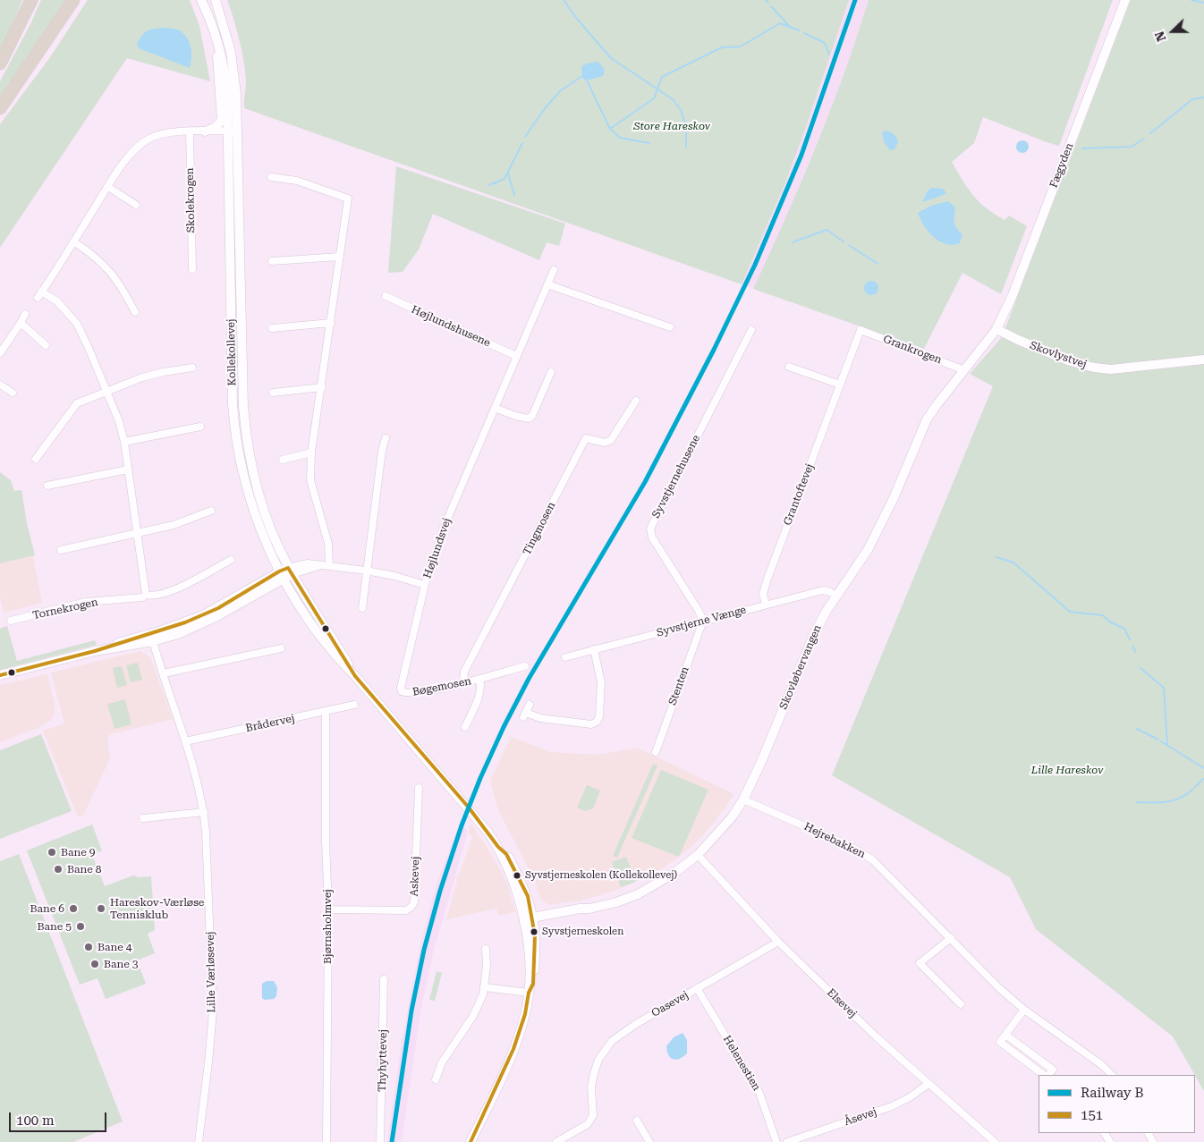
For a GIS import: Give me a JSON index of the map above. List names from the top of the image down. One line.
{"streets":{"street":["Fægyden","Skolekrogen","Højlundshusene","Grankrogen","Kollekollevej","Skovlystvej","Syvstjernehusene","Grantoftevej","Tingmosen","Højlundsvej","Tornekrogen","Syvstjerne Vænge","Skovløbervangen","Stenten","Bøgemosen","Brådervej","Hejrebakken","Askevej","Bjørnsholmvej","Lille Værløsevej","Elsevej","Oasevej","Thyhyttevej","Helenestien","Åsevej"]},"crossings":[["Fægyden","Skovlystvej"],["Fægyden","Skovløbervangen"],["Højlundshusene","Højlundsvej"],["Grankrogen","Grantoftevej"],["Grankrogen","Skovløbervangen"],["Kollekollevej","Skovløbervangen"],["Skovlystvej","Skovløbervangen"],["Syvstjernehusene","Syvstjerne Vænge"],["Syvstjernehusene","Stenten"],["Grantoftevej","Syvstjerne Vænge"],["Tingmosen","Bøgemosen"],["Højlundsvej","Bøgemosen"],["Syvstjerne Vænge","Skovløbervangen"],["Syvstjerne Vænge","Stenten"],["Skovløbervangen","Hejrebakken"],["Skovløbervangen","Elsevej"],["Brådervej","Bjørnsholmvej"],["Brådervej","Lille Værløsevej"],["Askevej","Bjørnsholmvej"],["Elsevej","Oasevej"],["Elsevej","Åsevej"],["Oasevej","Helenestien"]],"parks":["Store Hareskov","Lille Hareskov"],"places":["Bane 9","Bane 8","Syvstjerneskolen (Kollekollevej)","Bane 6","Hareskov-Værløse Tennisklub","Bane 5","Syvstjerneskolen","Bane 4","Bane 3"],"lines":["rail line B","transit line 151"],"legend":["Railway B","151"],"scale_bar":"100 m","north":"left"}
